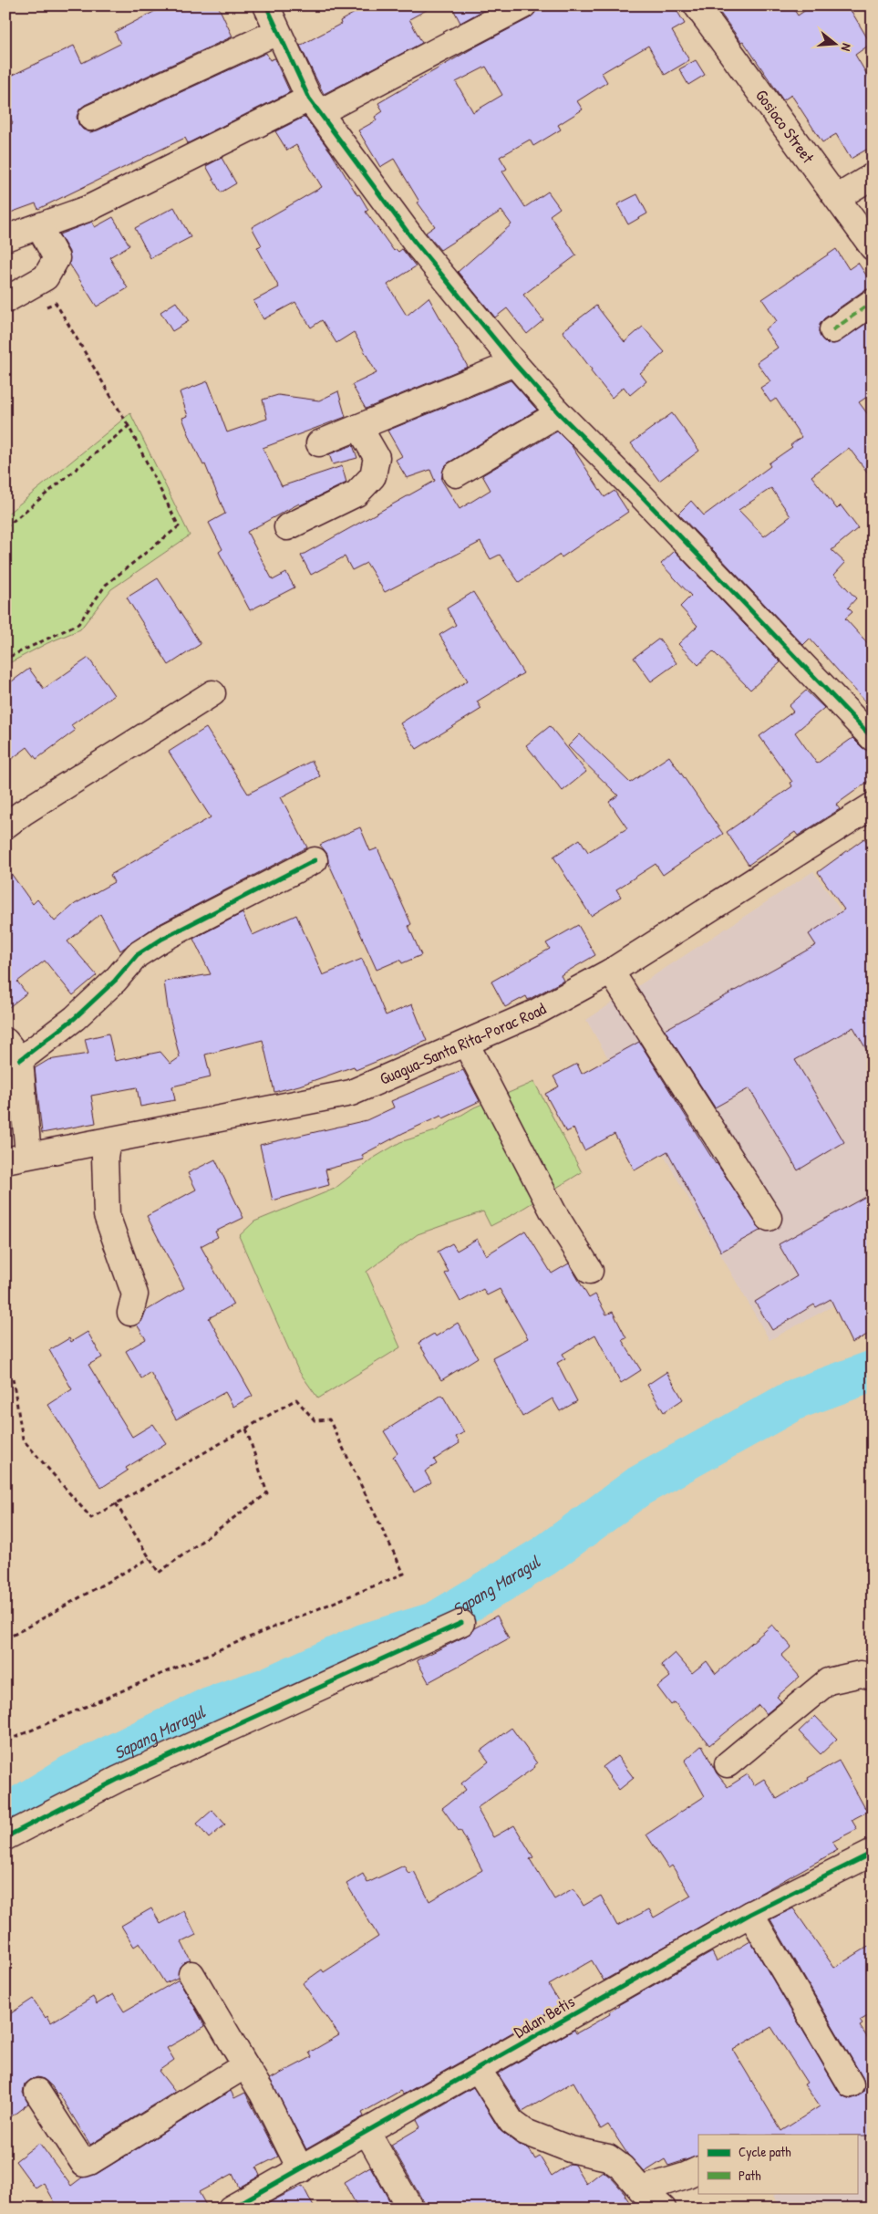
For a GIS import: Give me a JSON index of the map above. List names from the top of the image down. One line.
{"streets":{"street":["Gosioco Street","Guagua-Santa Rita-Porac Road","Dalan Betis"]},"water":["Sapang Maragul"],"legend":["Cycle path","Path"],"north":"right"}
